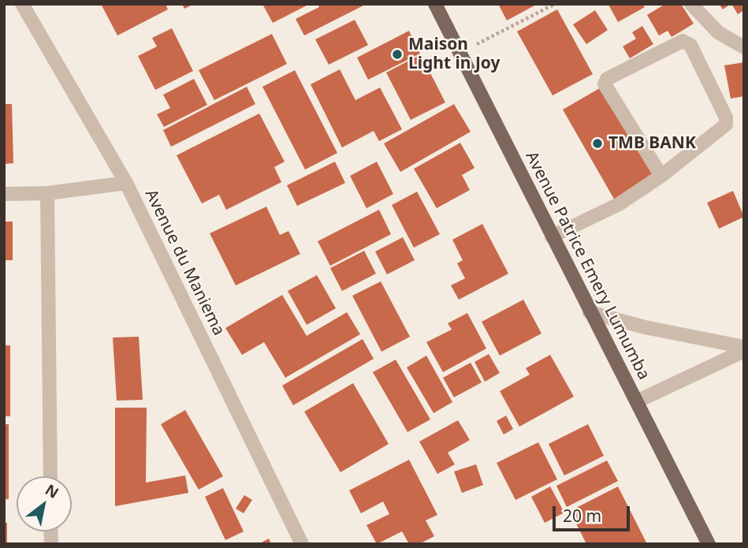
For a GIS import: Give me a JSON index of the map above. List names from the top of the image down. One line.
{"streets":{"main road":["Avenue Patrice Emery Lumumba"],"street":["Avenue du Maniema"]},"places":["Maison Light in Joy","TMB BANK"],"scale_bar":"20 m","north":"top right"}
